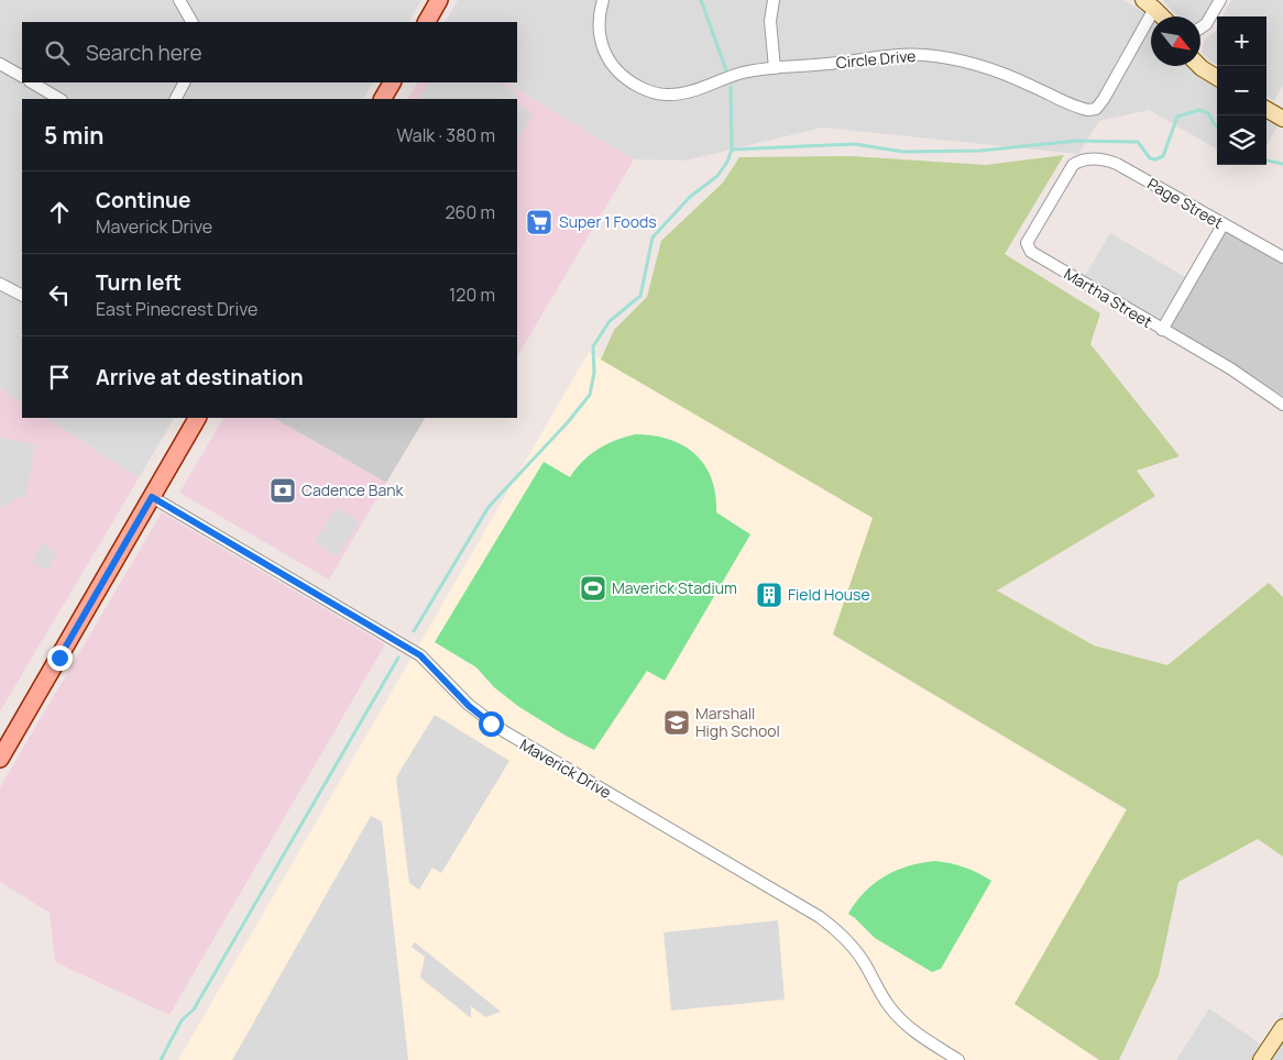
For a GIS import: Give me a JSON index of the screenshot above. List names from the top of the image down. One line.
{"streets":{"street":["Circle Drive","Page Street","Martha Street","Maverick Drive"]},"crossings":[["Page Street","Martha Street"]],"places":{"supermarket":["Super 1 Foods"],"bank":["Cadence Bank"],"sports":["Maverick Stadium"],"building":["Field House"],"school or university":["Marshall High School"]},"north":"bottom right","page":{"map_buttons":["+","−"],"search":"Search here","heading":["5 min","Walk · 380 m"],"list":[["Continue","Maverick Drive","260 m"],["Turn left","East Pinecrest Drive","120 m"],"Arrive at destination"]}}
